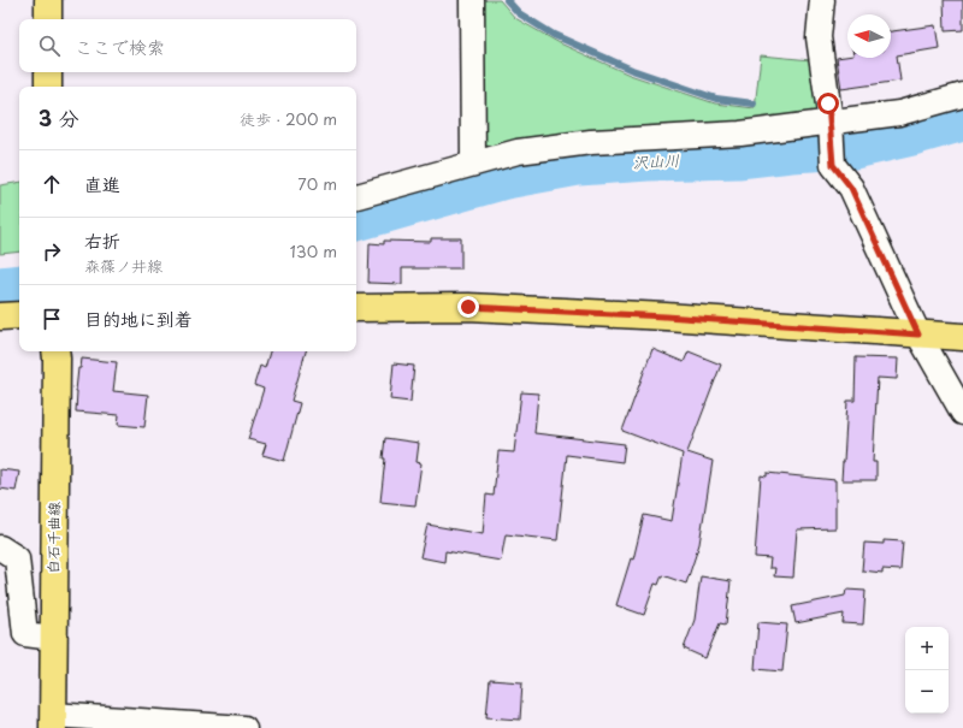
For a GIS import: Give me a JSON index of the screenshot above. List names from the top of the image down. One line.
{"streets":{"main road":["白石千曲線"]},"water":["沢山川"],"north":"left","page":{"search":"ここで検索","heading":["3 分","徒歩 · 200 m"],"list":[["直進","70 m"],["右折","森篠ノ井線","130 m"],"目的地に到着"],"map_buttons":["+","−"]}}
